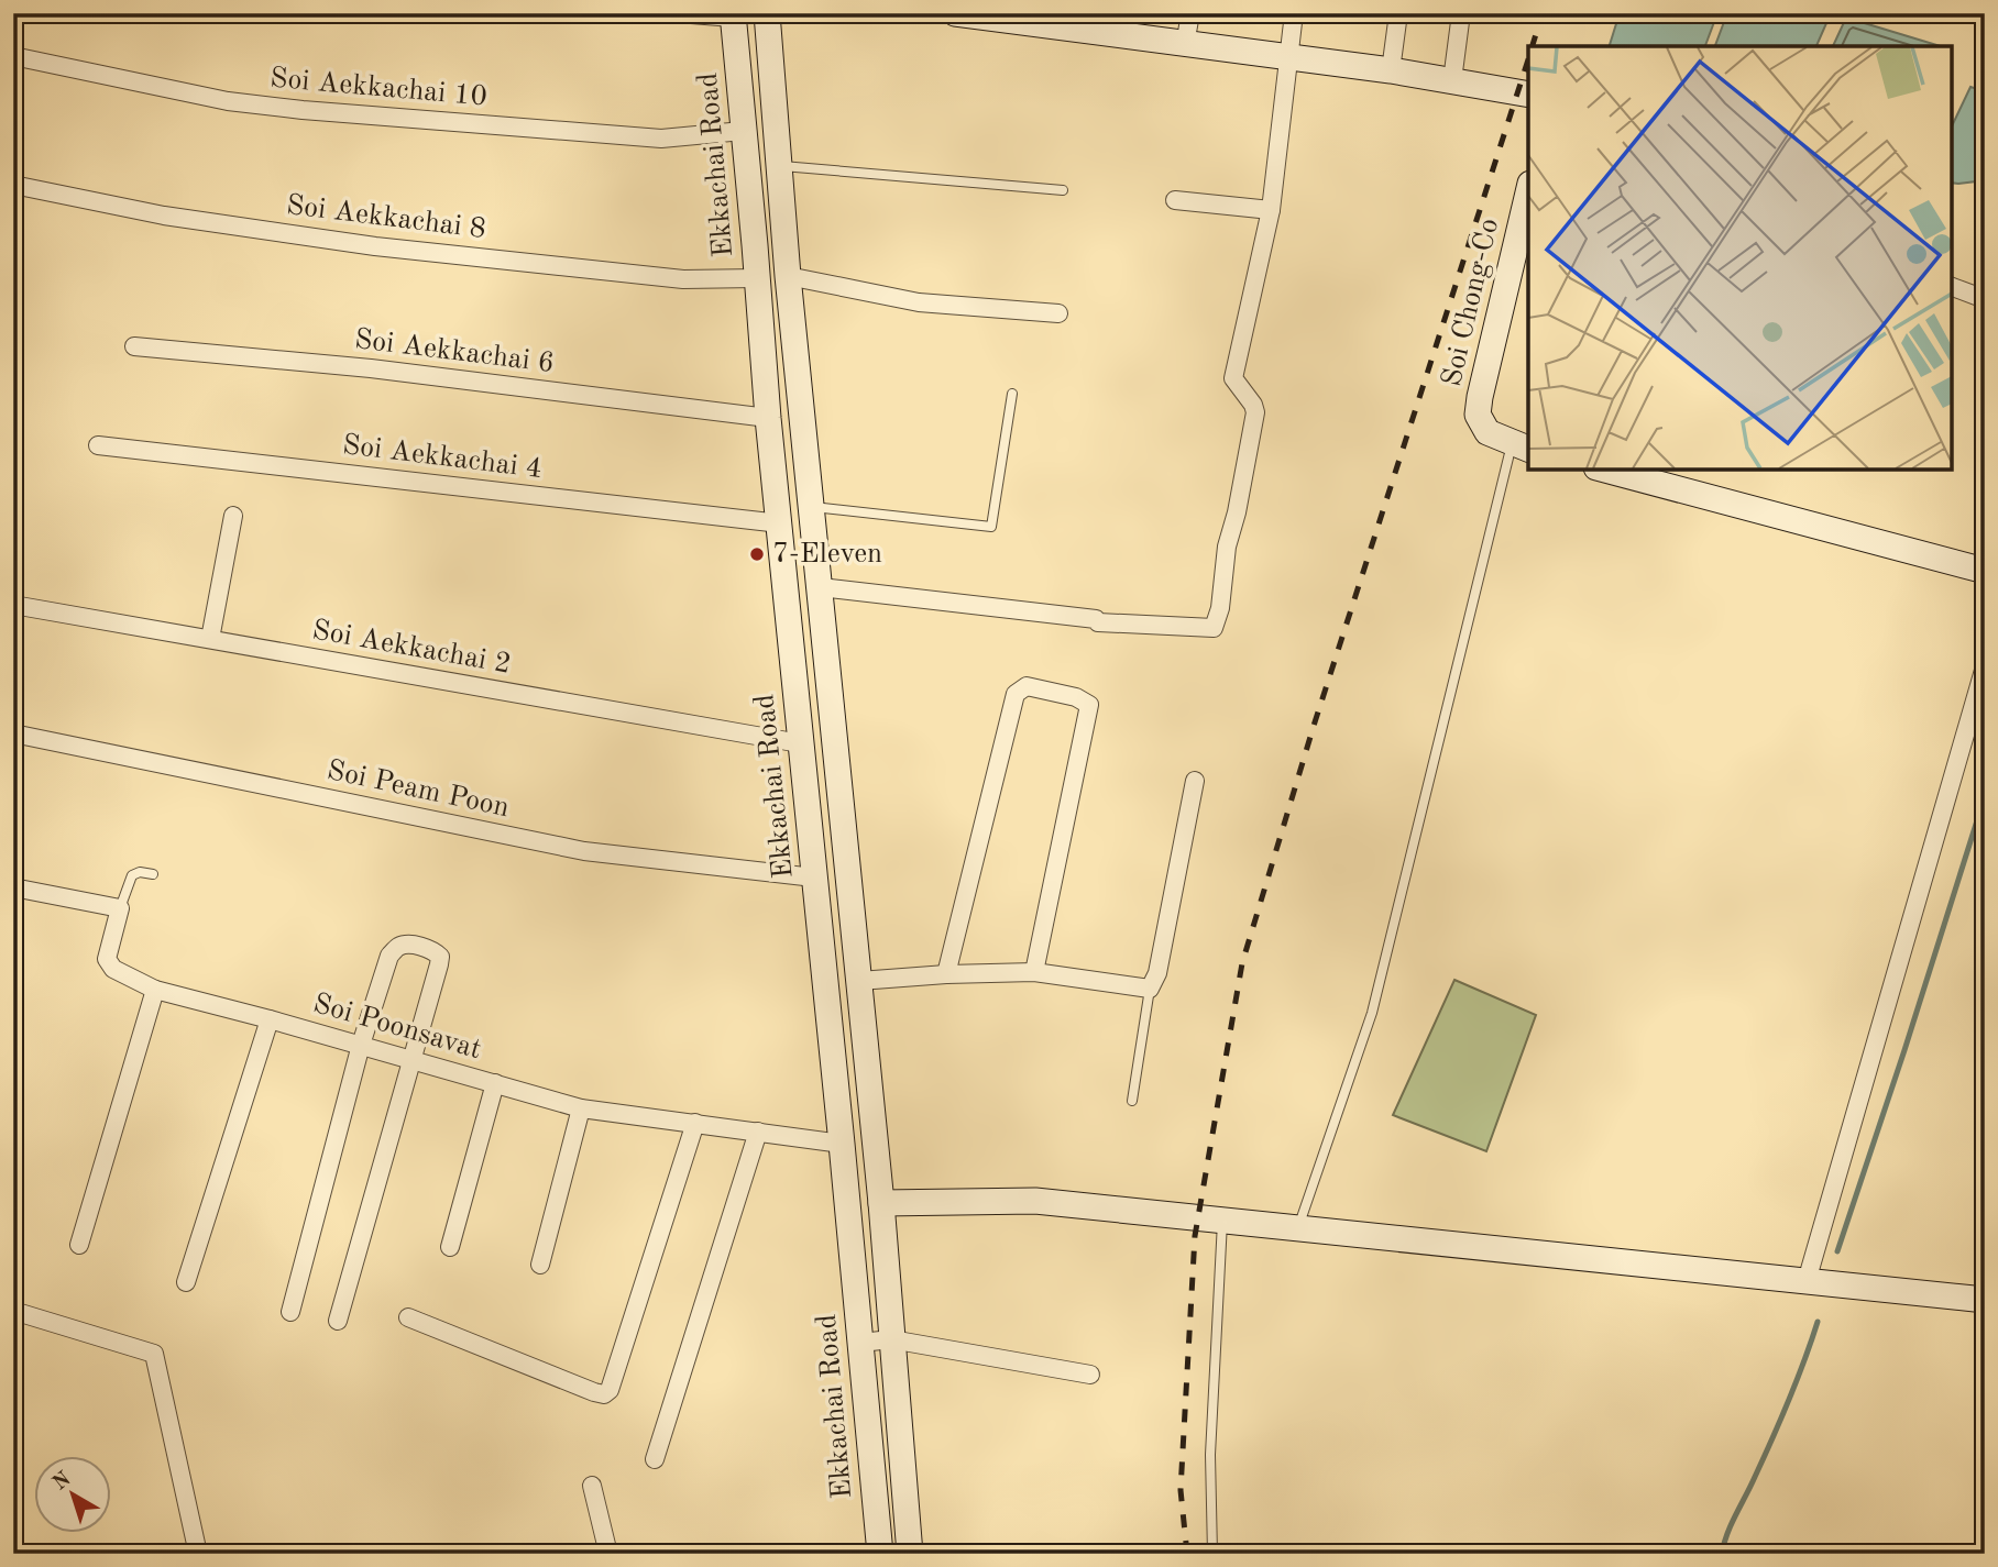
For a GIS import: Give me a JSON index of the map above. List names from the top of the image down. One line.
{"streets":{"main road":["Ekkachai Road","Soi Chong-Co"],"street":["Soi Aekkachai 10","Soi Aekkachai 8","Soi Aekkachai 6","Soi Aekkachai 4","Soi Aekkachai 2","Soi Peam Poon","Soi Poonsavat"]},"crossings":[["Soi Aekkachai 10","Ekkachai Road"],["Ekkachai Road","Soi Aekkachai 8"],["Ekkachai Road","Soi Aekkachai 6"],["Ekkachai Road","Soi Aekkachai 4"],["Ekkachai Road","Soi Aekkachai 2"],["Ekkachai Road","Soi Peam Poon"],["Ekkachai Road","Soi Poonsavat"]],"places":["7-Eleven"],"north":"top left"}
